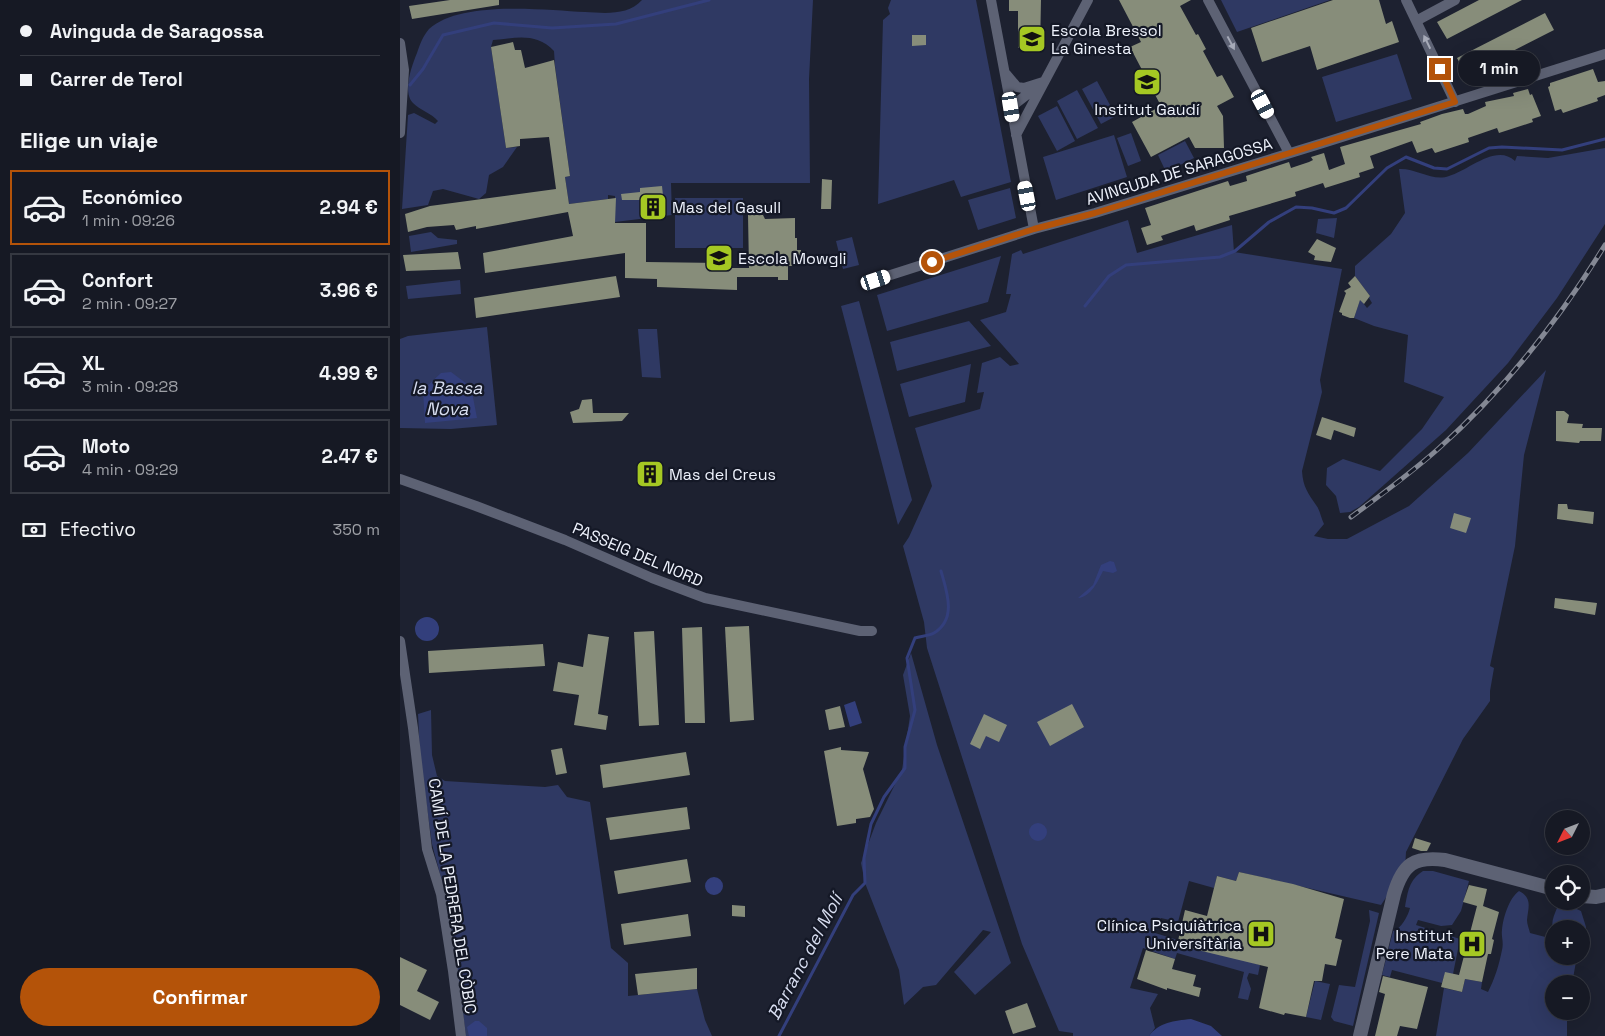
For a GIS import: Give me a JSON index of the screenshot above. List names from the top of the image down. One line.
{"streets":{"street":["AVINGUDA DE SARAGOSSA","PASSEIG DEL NORD","CAMÍ DE LA PEDRERA DEL CÒBIC"]},"water":["la Bassa Nova","Barranc del Molí"],"places":{"school or university":["Escola Bressol La Ginesta","Institut Gaudí","Escola Mowgli"],"building":["Mas del Gasull","Mas del Creus"],"hospital":["Clínica Psiquiàtrica Universitària","Institut Pere Mata"]},"north":"bottom left","page":{"banner":["Avinguda de Saragossa","Carrer de Terol"],"bubble":"1 min","heading":"Elige un viaje","list":[{"name":"Económico","note":"1 min · 09:26","value":"2.94 €"},{"name":"Confort","note":"2 min · 09:27","value":"3.96 €"},{"name":"XL","note":"3 min · 09:28","value":"4.99 €"},{"name":"Moto","note":"4 min · 09:29","value":"2.47 €"}],"pay":["Efectivo","350 m"],"map_buttons":["+","−"],"buttons":"Confirmar"}}
